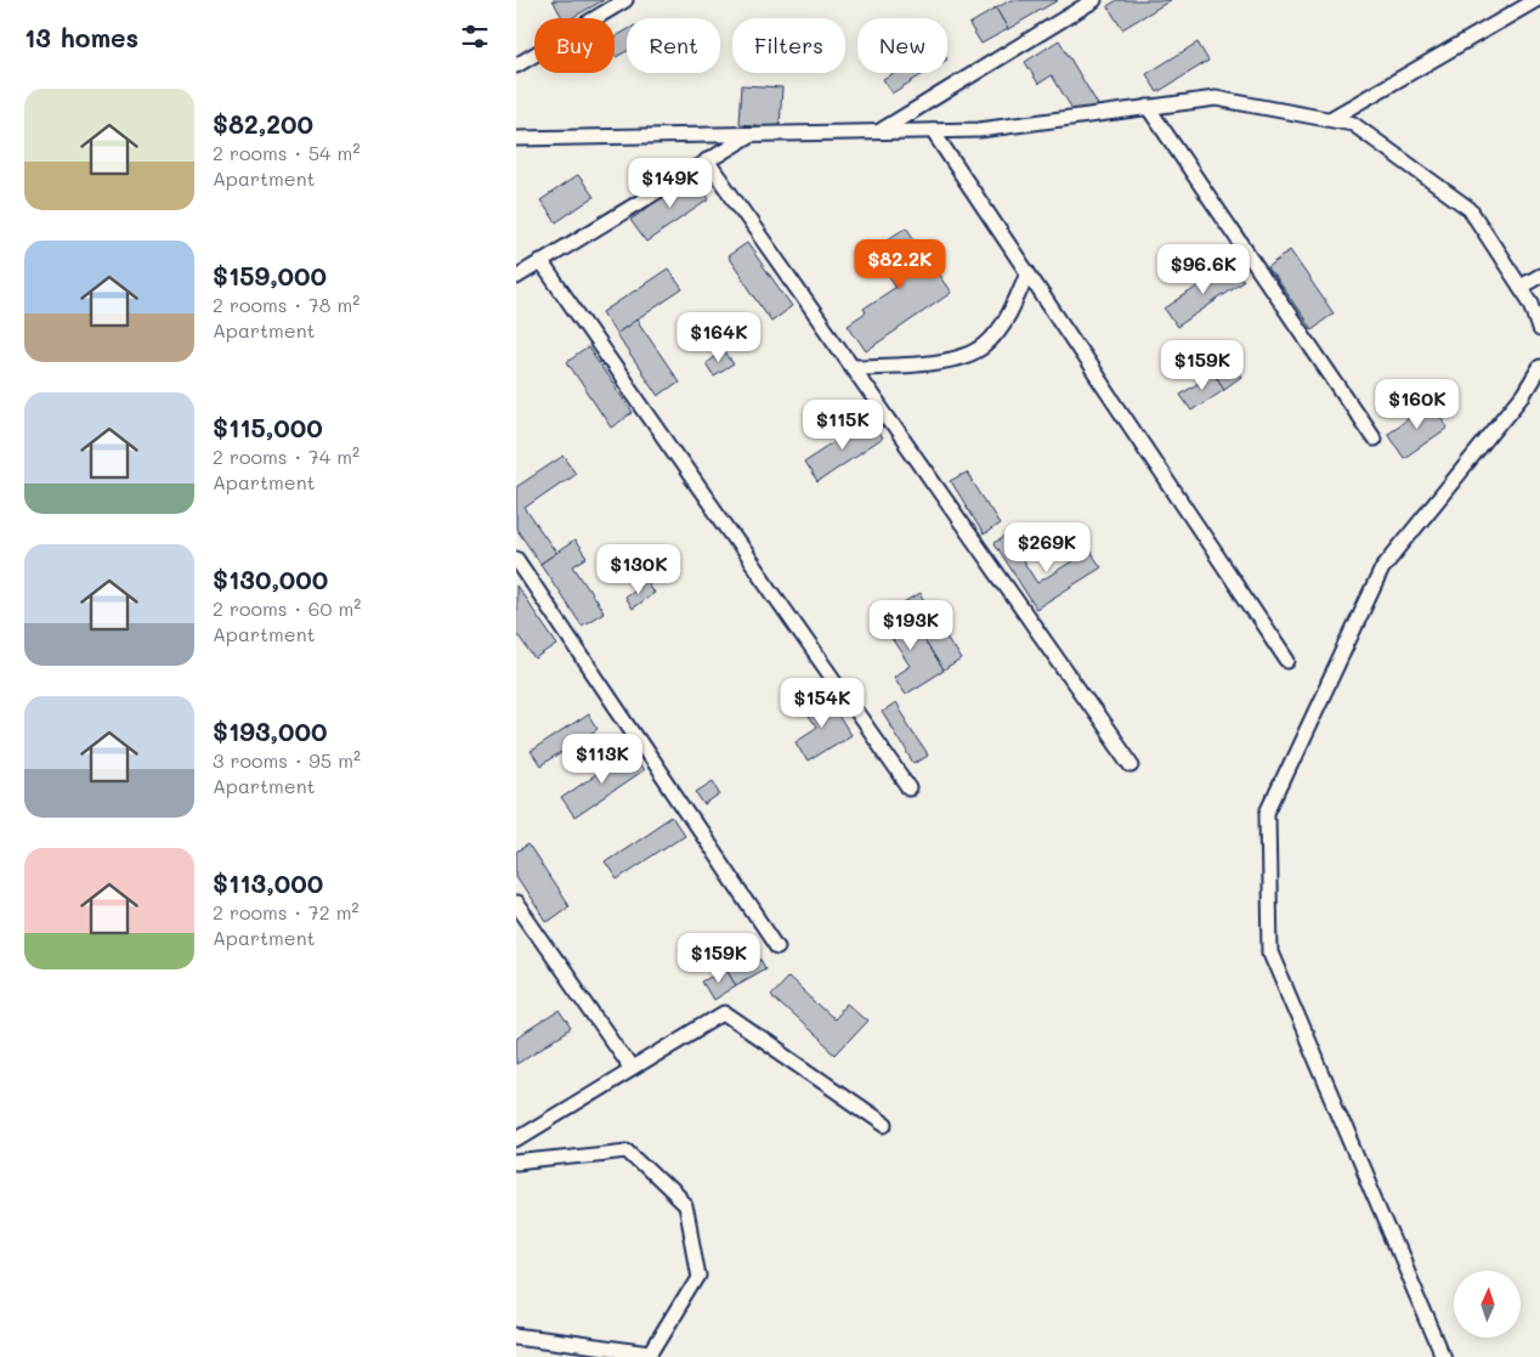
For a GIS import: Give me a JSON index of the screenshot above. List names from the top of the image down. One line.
{"north":"top","page":{"heading":"13 homes","chip":["Buy","Rent","Filters","New"],"list":[{"name":"$82,200","note":"2 rooms · 54 m² · Apartment"},{"name":"$159,000","note":"2 rooms · 78 m² · Apartment"},{"name":"$115,000","note":"2 rooms · 74 m² · Apartment"},{"name":"$130,000","note":"2 rooms · 60 m² · Apartment"},{"name":"$193,000","note":"3 rooms · 95 m² · Apartment"},{"name":"$113,000","note":"2 rooms · 72 m² · Apartment"}],"price":["$149K","$82.2K","$96.6K","$164K","$159K","$160K","$115K","$269K","$130K","$193K","$154K","$113K","$159K"]}}
